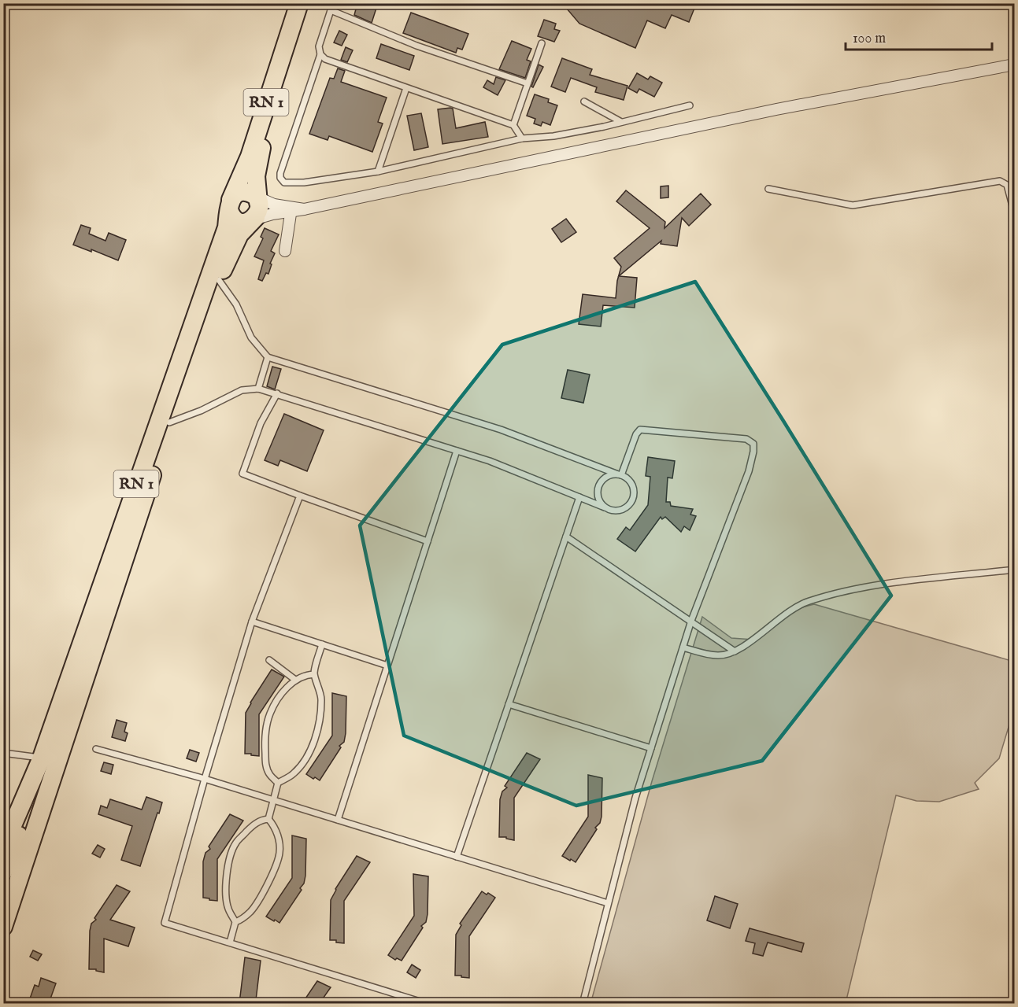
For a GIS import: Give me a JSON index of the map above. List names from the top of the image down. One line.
{"streets":{"main road":["RN 1"]},"scale_bar":"100 m"}
